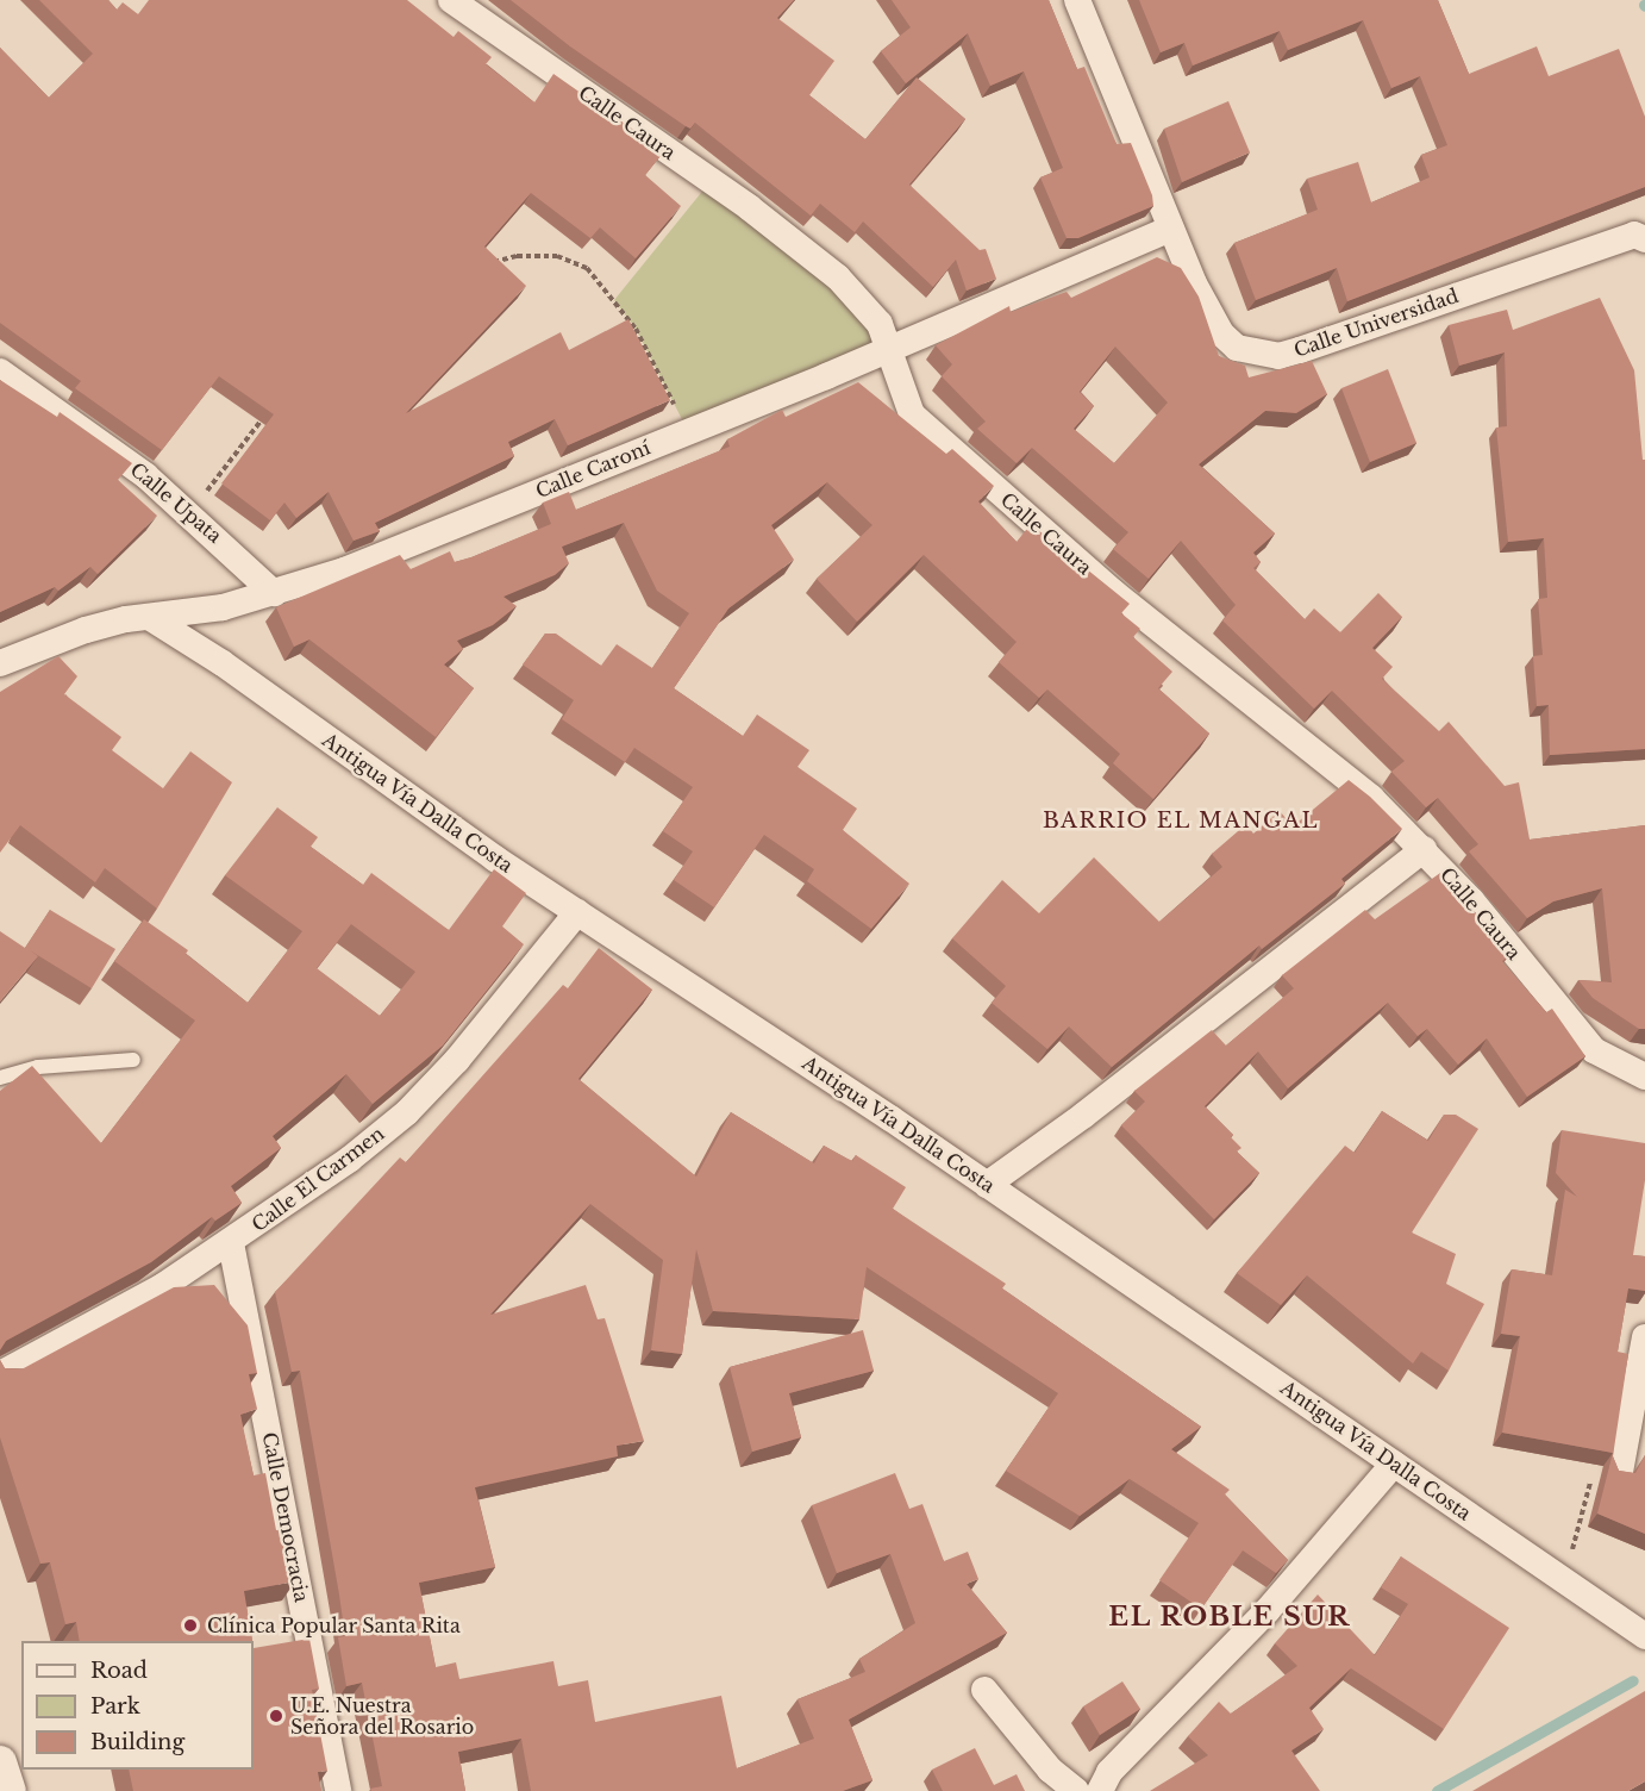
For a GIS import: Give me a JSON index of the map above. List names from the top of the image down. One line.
{"streets":{"street":["Calle Caura","Calle Universidad","Calle Caroní","Calle Upata","Antigua Vía Dalla Costa","Calle El Carmen","Calle Democracia"]},"crossings":[["Calle Caura","Calle Caroní"],["Calle Universidad","Calle Caroní"],["Calle Caroní","Calle Upata"],["Calle Caroní","Antigua Vía Dalla Costa"],["Antigua Vía Dalla Costa","Calle El Carmen"],["Calle El Carmen","Calle Democracia"]],"districts":["BARRIO EL MANGAL","EL ROBLE SUR"],"places":["Clínica Popular Santa Rita","U.E. Nuestra Señora del Rosario"],"legend":["Road","Park","Building"]}
